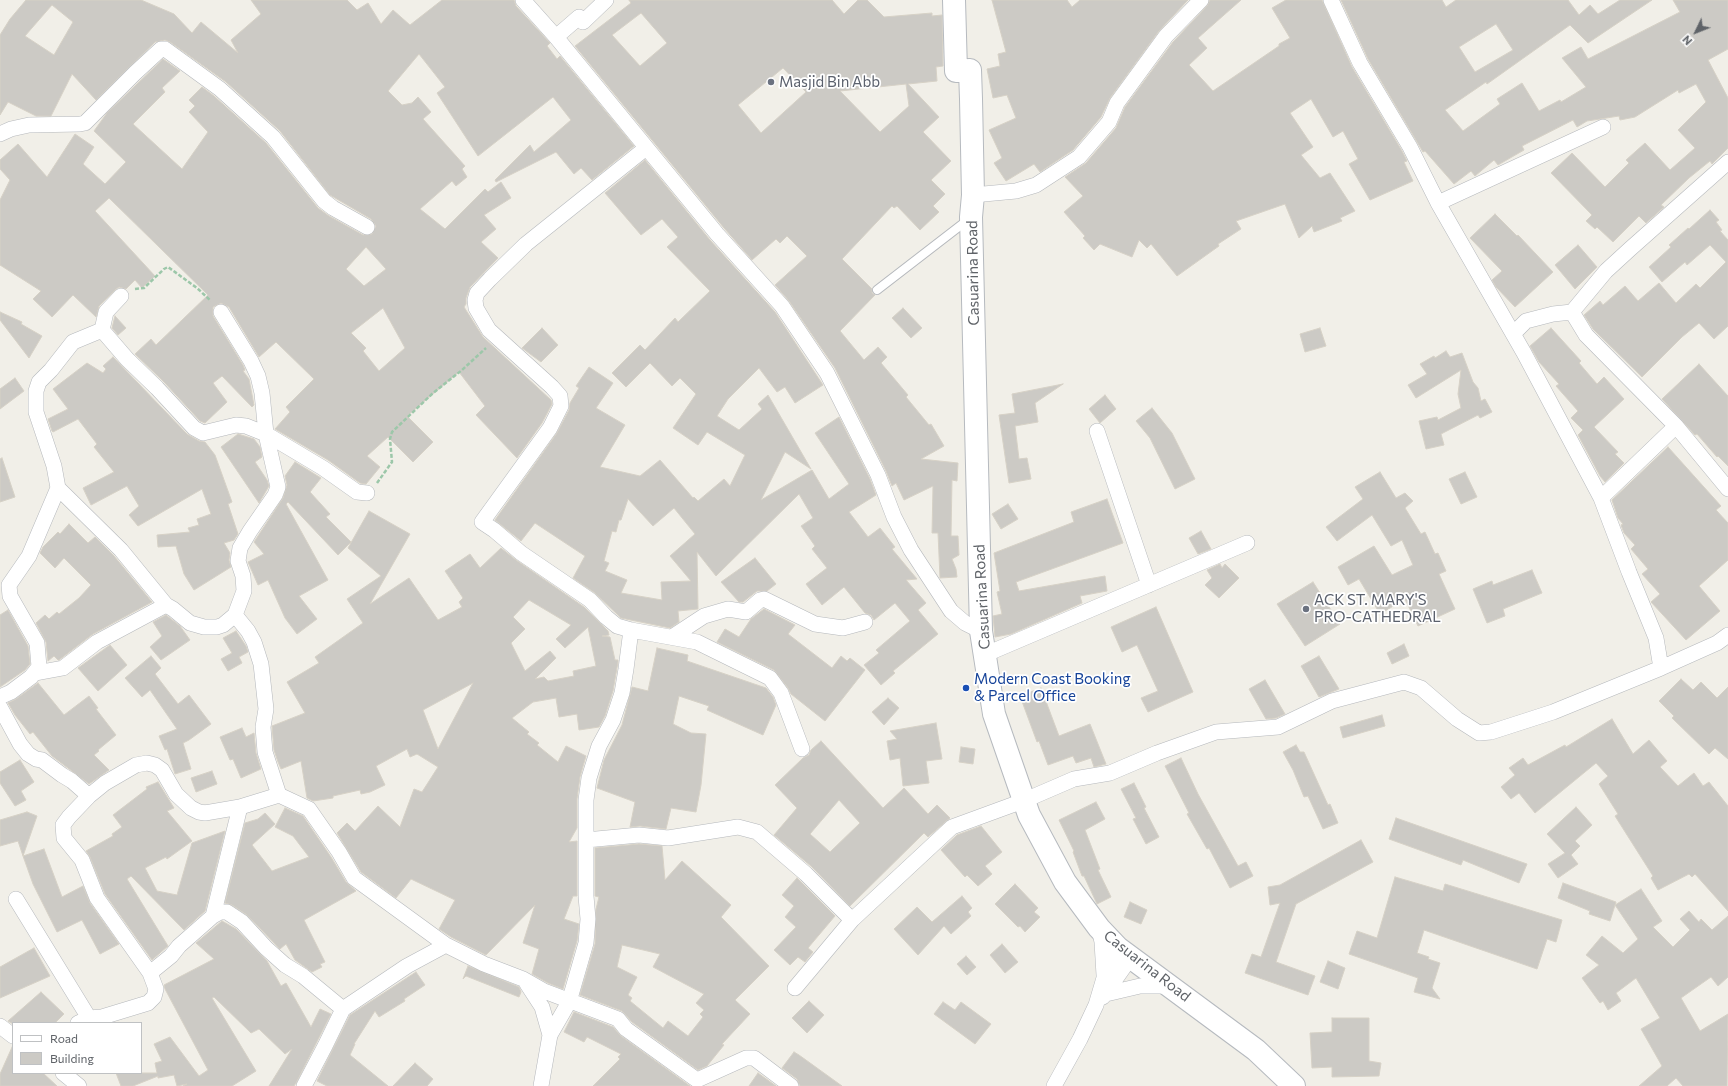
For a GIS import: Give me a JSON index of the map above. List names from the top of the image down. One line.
{"streets":{"street":["Casuarina Road"]},"places":["Masjid Bin Abb","ACK ST. MARY'S PRO-CATHEDRAL","Modern Coast Booking & Parcel Office"],"legend":["Road","Building"],"north":"bottom left"}
